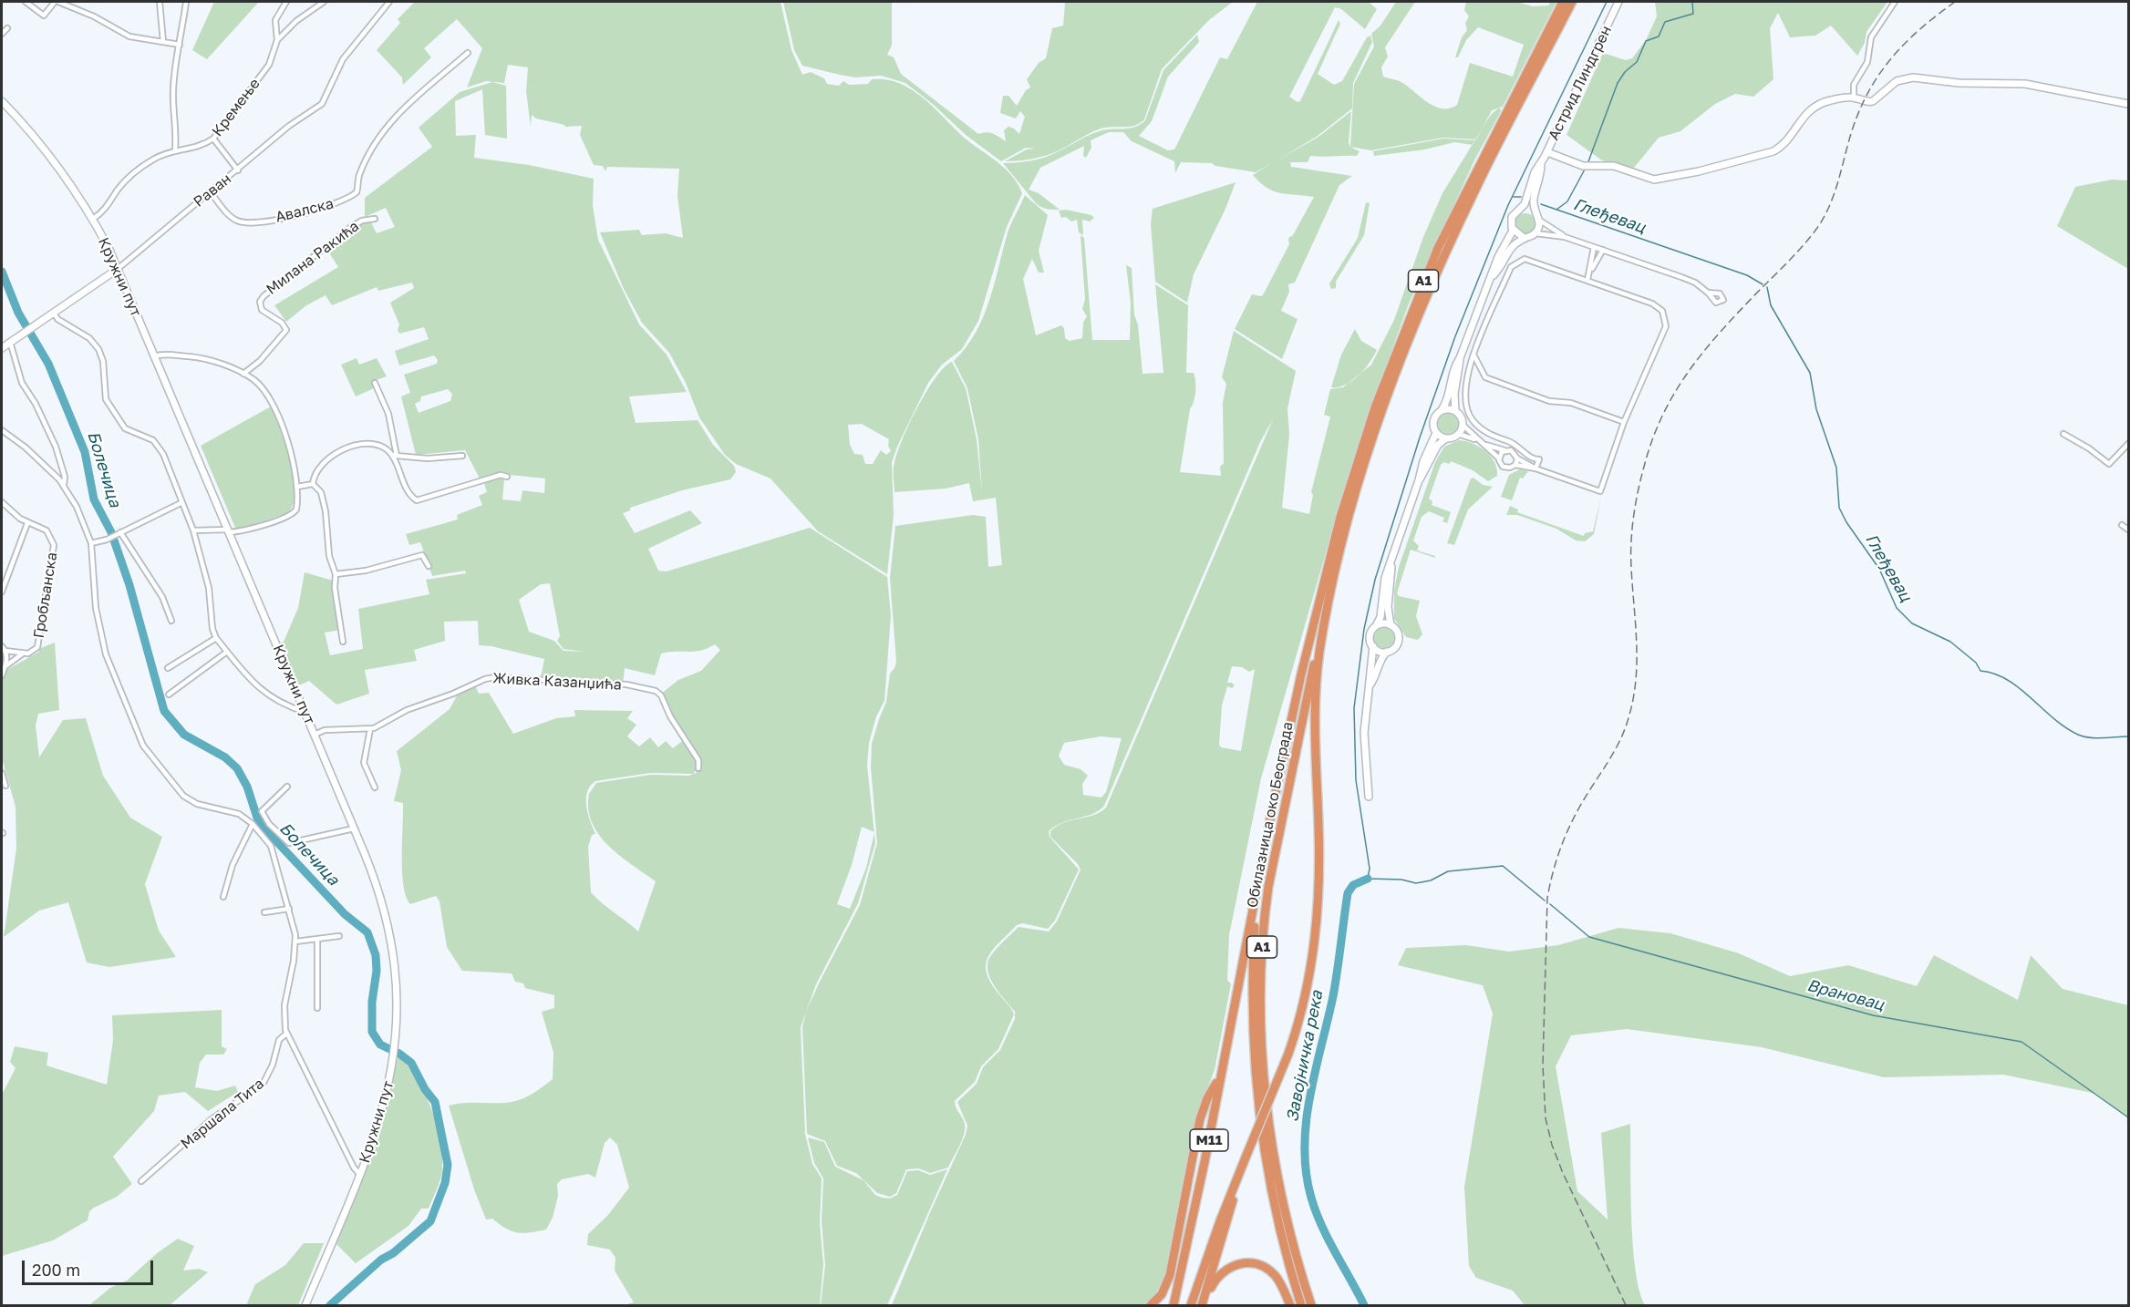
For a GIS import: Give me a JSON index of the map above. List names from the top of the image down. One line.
{"streets":{"highway":["A1","Обилазница око Београда","M11"],"street":["Астрид Линдгрен","Кремење","Раван","Авалска","Милана Ракића","Кружни пут","Гробљанска","Живка Казанџића","Маршала Тита"]},"crossings":[["Кремење","Кружни пут"],["Раван","Авалска"],["Раван","Кружни пут"],["Кружни пут","Живка Казанџића"],["A1","Обилазница око Београда"]],"water":["Глеђевац","Болечица","Врановац","Завојничка река"],"scale_bar":"200 m"}
